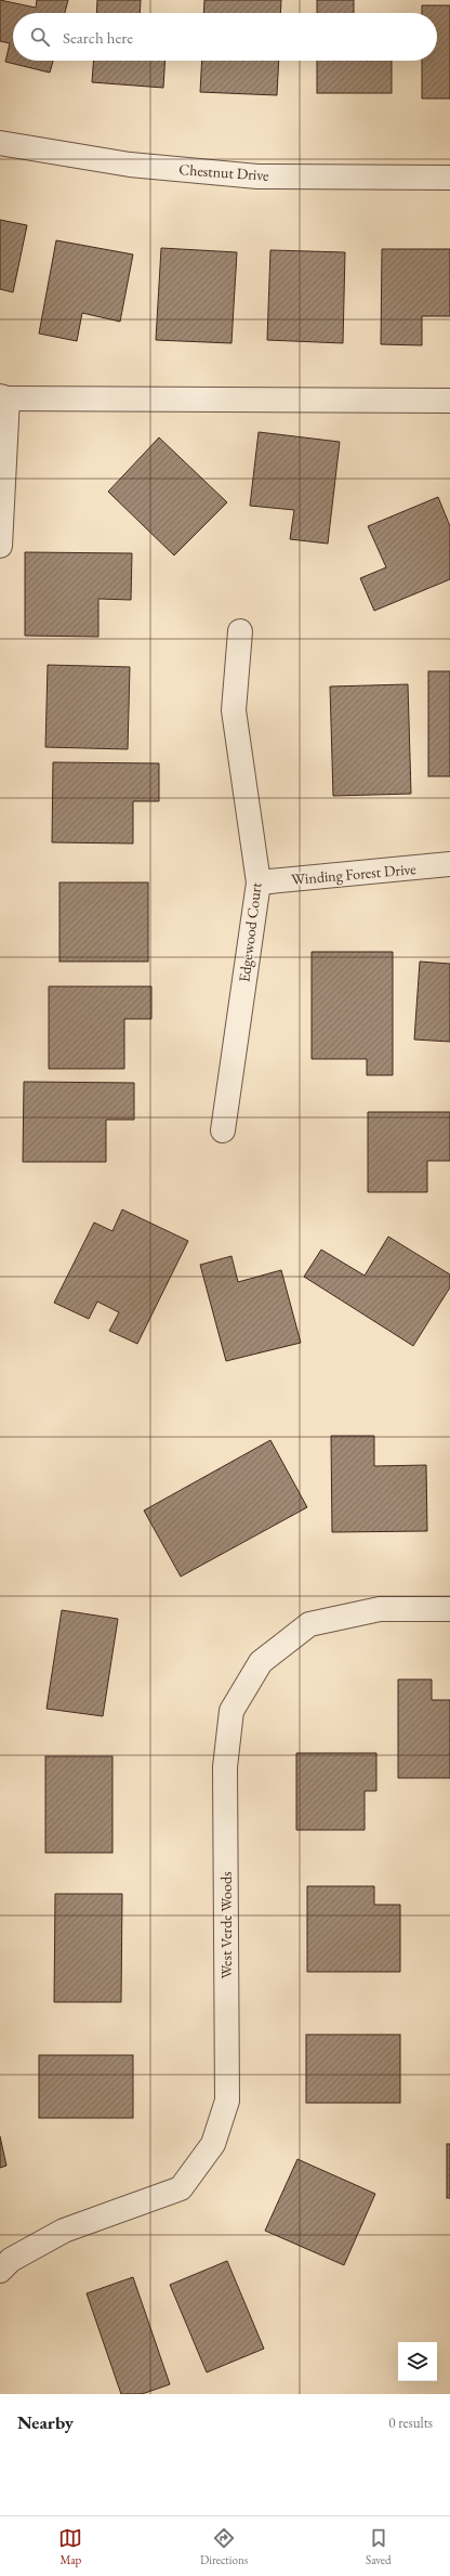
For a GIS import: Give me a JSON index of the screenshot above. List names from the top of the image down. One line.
{"streets":{"street":["Chestnut Drive","Winding Forest Drive","Edgewood Court","West Verde Woods"]},"crossings":[["Winding Forest Drive","Edgewood Court"]],"page":{"search":"Search here","heading":["Nearby","0 results"],"nav":["Map","Directions","Saved"]}}
